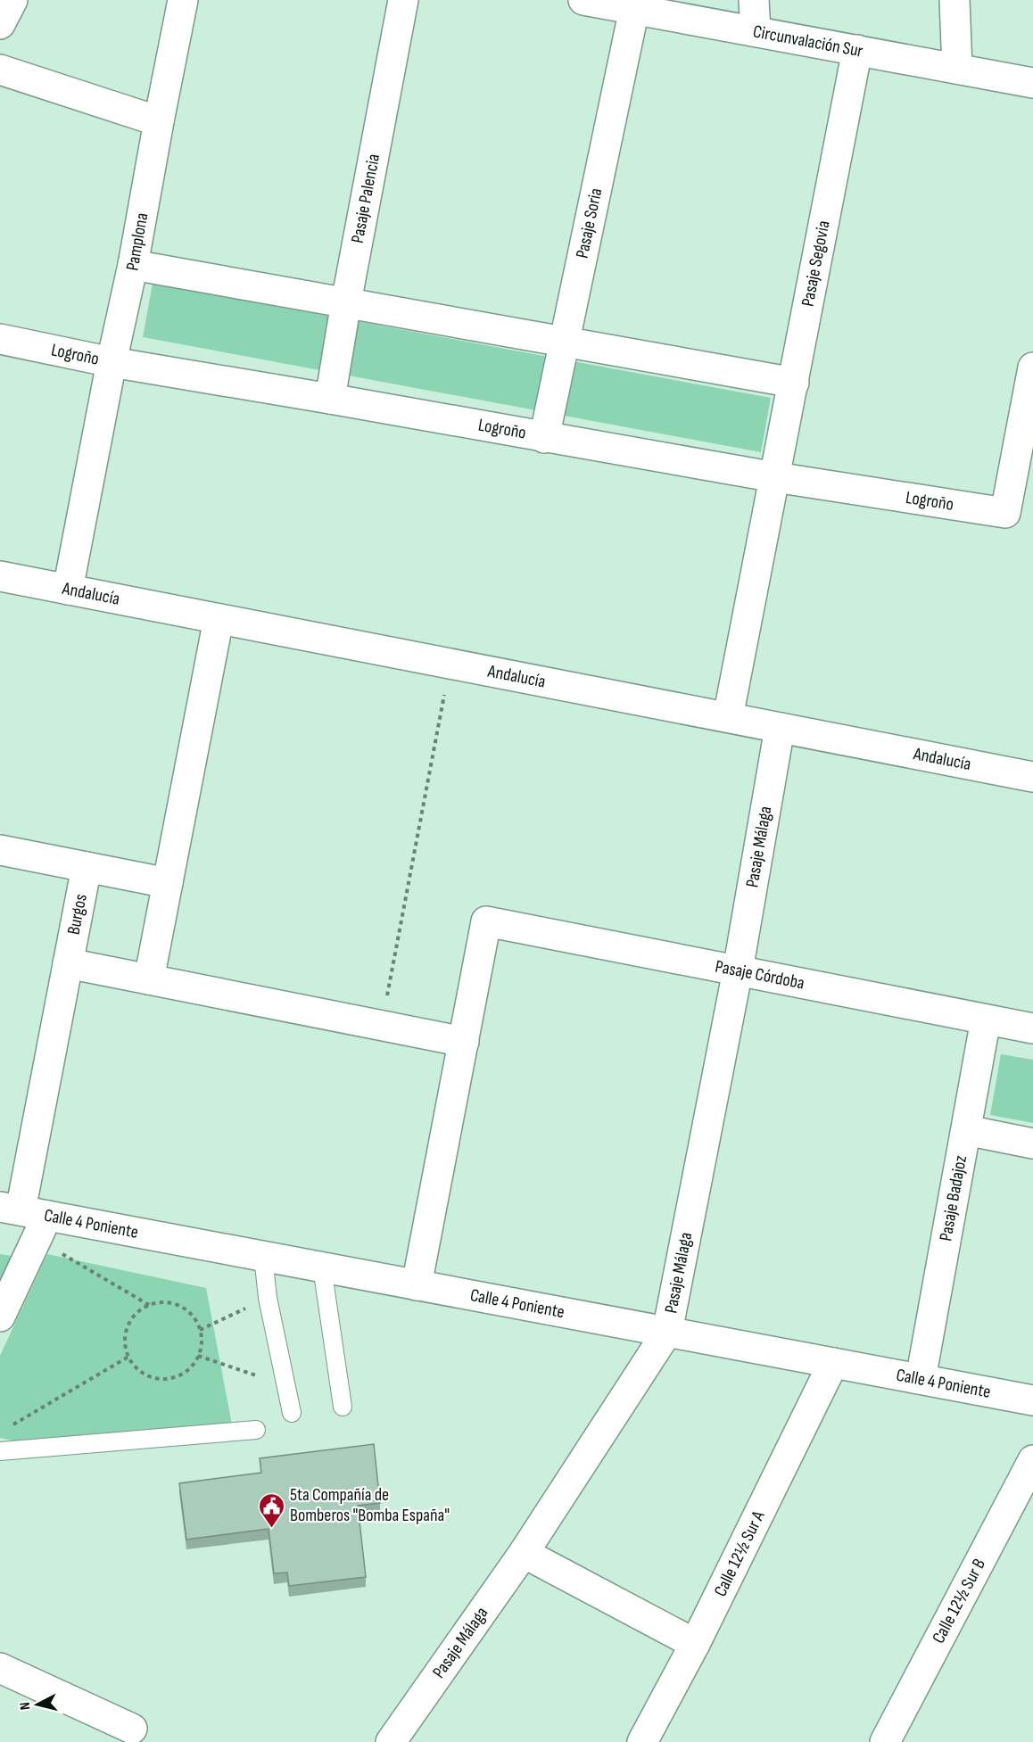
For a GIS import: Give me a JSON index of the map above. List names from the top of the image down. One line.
{"streets":{"street":["Circunvalación Sur","Pasaje Palencia","Pasaje Soria","Pamplona","Pasaje Segovia","Logroño","Andalucía","Pasaje Málaga","Burgos","Pasaje Córdoba","Pasaje Badajoz","Calle 4 Poniente","Calle 12½ Sur A","Calle 12½ Sur B"]},"crossings":[["Circunvalación Sur","Pasaje Soria"],["Circunvalación Sur","Pasaje Segovia"],["Pasaje Palencia","Logroño"],["Pasaje Soria","Logroño"],["Pamplona","Logroño"],["Pamplona","Andalucía"],["Pasaje Segovia","Logroño"],["Pasaje Segovia","Andalucía"],["Andalucía","Pasaje Málaga"],["Pasaje Málaga","Pasaje Córdoba"],["Pasaje Málaga","Calle 4 Poniente"],["Burgos","Calle 4 Poniente"],["Pasaje Córdoba","Pasaje Badajoz"],["Pasaje Badajoz","Calle 4 Poniente"],["Calle 4 Poniente","Calle 12½ Sur A"]],"places":{"public building":["5ta Compañía de Bomberos \"Bomba España\""]},"north":"left"}
